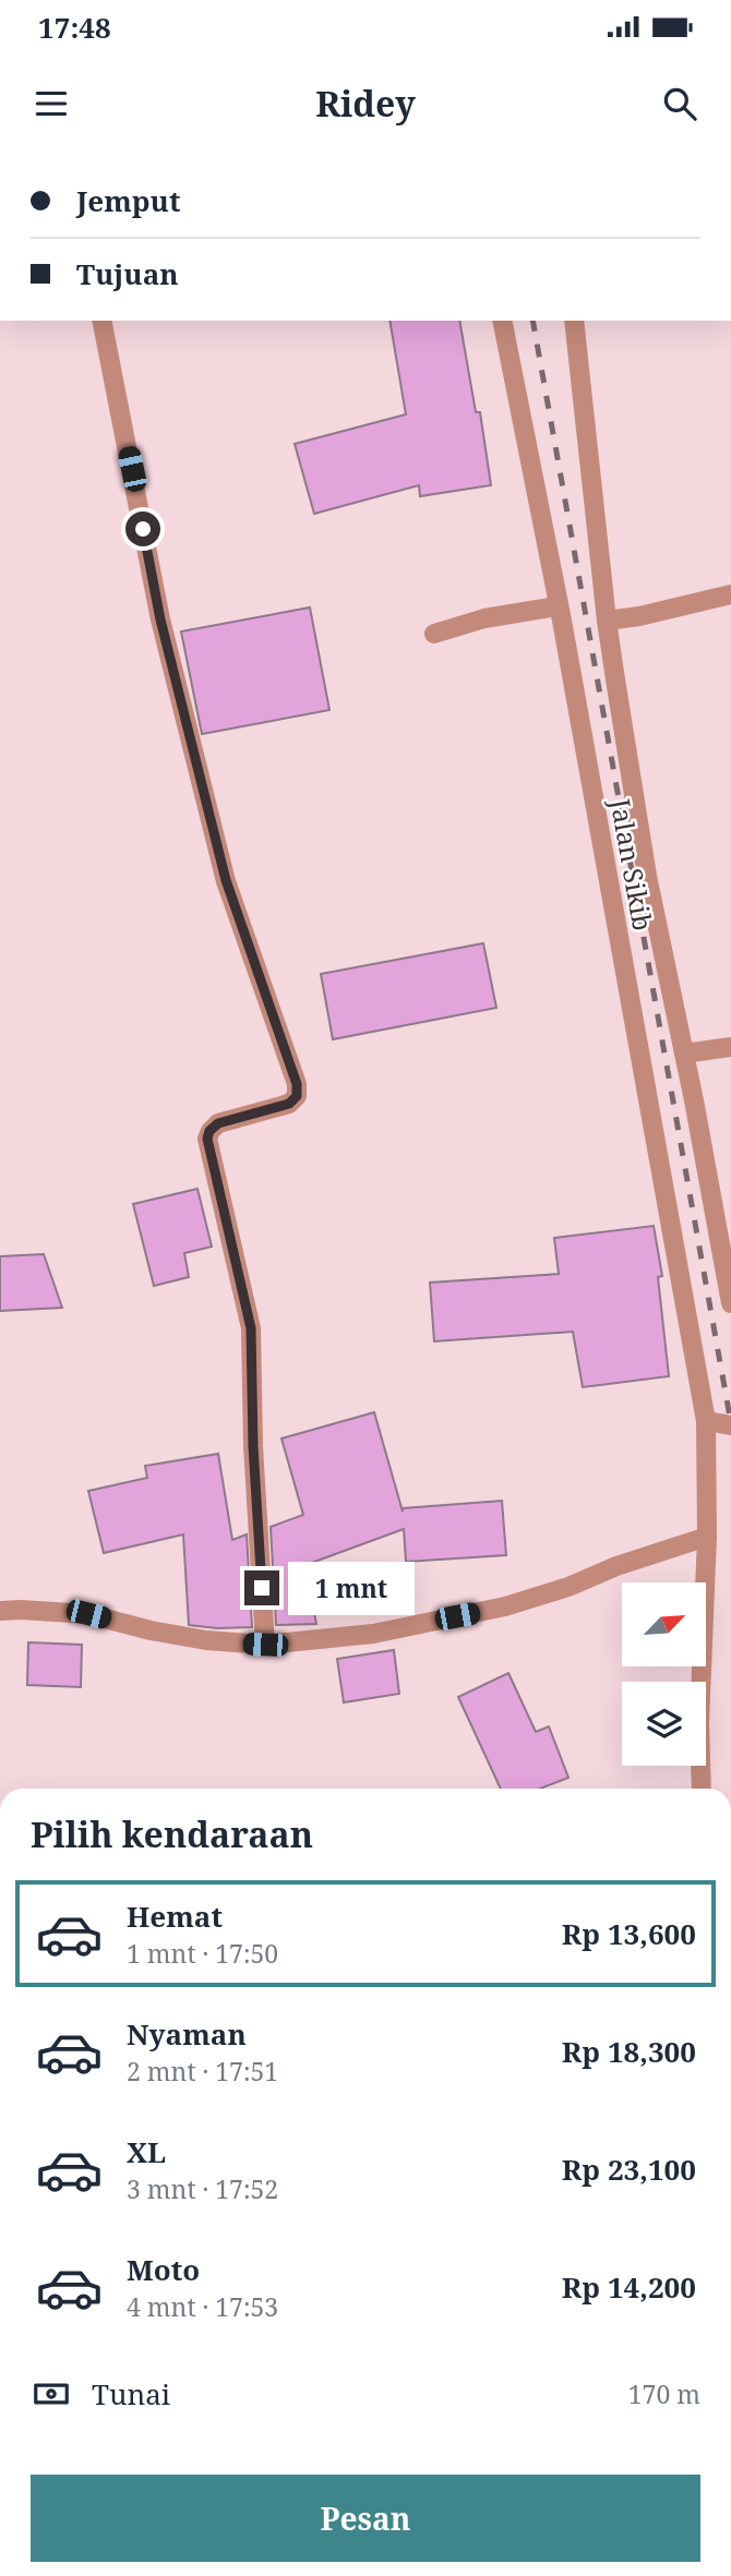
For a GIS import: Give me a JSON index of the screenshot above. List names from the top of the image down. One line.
{"streets":{"street":["Jalan Sikib"]},"north":"top right","page":{"status":"17:48","header":"Ridey","banner":["Jemput","Tujuan"],"bubble":"1 mnt","heading":"Pilih kendaraan","list":[{"name":"Hemat","note":"1 mnt · 17:50","value":"Rp 13,600"},{"name":"Nyaman","note":"2 mnt · 17:51","value":"Rp 18,300"},{"name":"XL","note":"3 mnt · 17:52","value":"Rp 23,100"},{"name":"Moto","note":"4 mnt · 17:53","value":"Rp 14,200"}],"pay":["Tunai","170 m"],"buttons":"Pesan"}}
